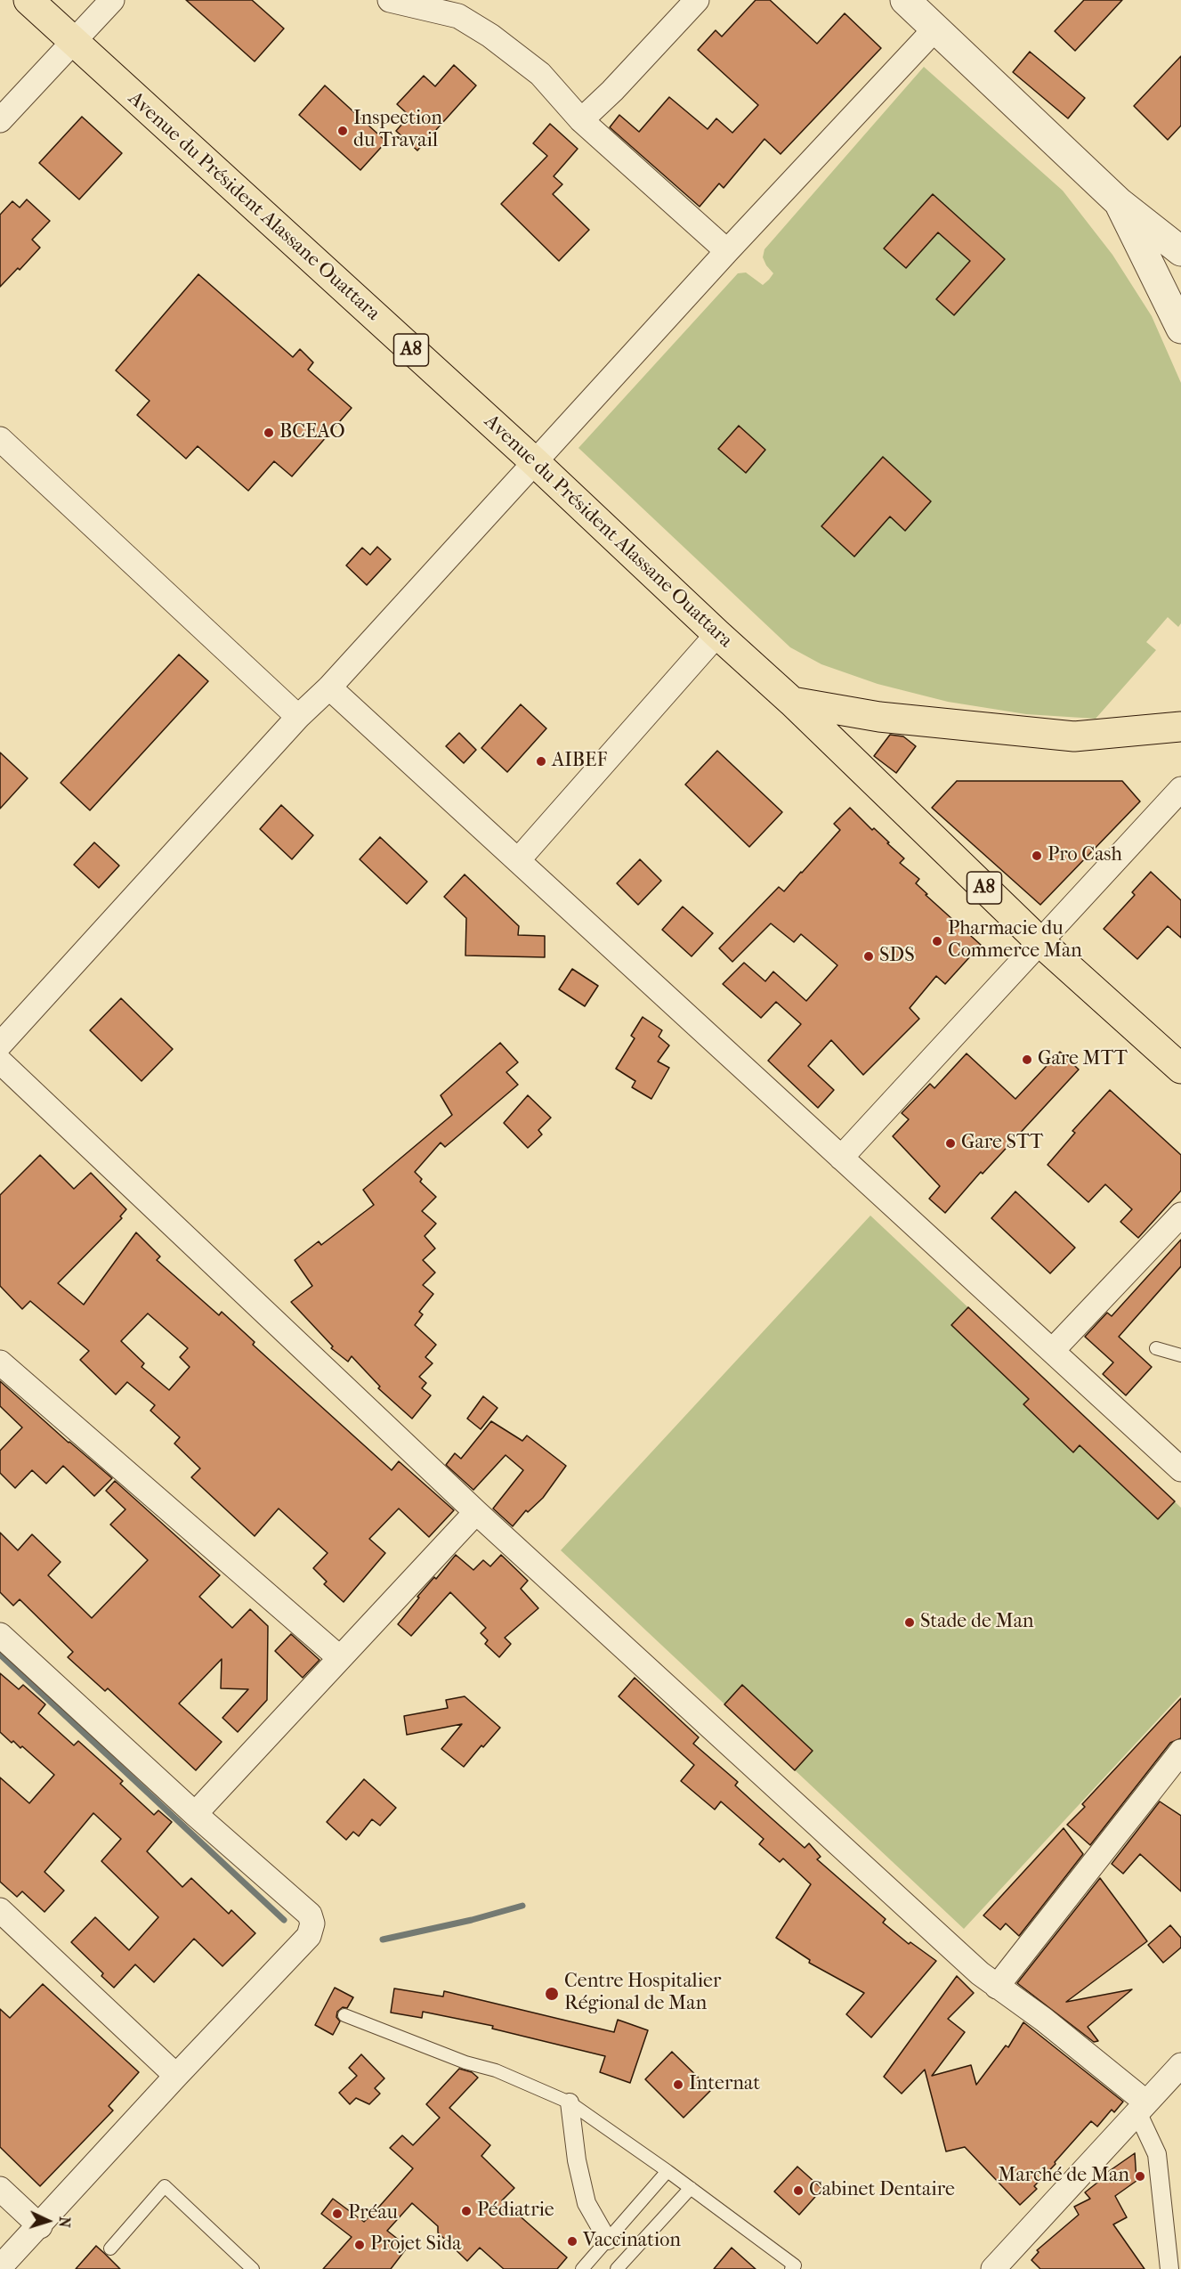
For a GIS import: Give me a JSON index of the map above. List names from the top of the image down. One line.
{"streets":{"main road":["Avenue du Président Alassane Ouattara","A8"]},"places":["Inspection du Travail","BCEAO","AIBEF","Pro Cash","Pharmacie du Commerce Man","SDS","Gare MTT","Gare STT","Stade de Man","Centre Hospitalier Régional de Man","Internat","Marché de Man","Cabinet Dentaire","Pédiatrie","Préau","Vaccination","Projet Sida"],"north":"right"}
